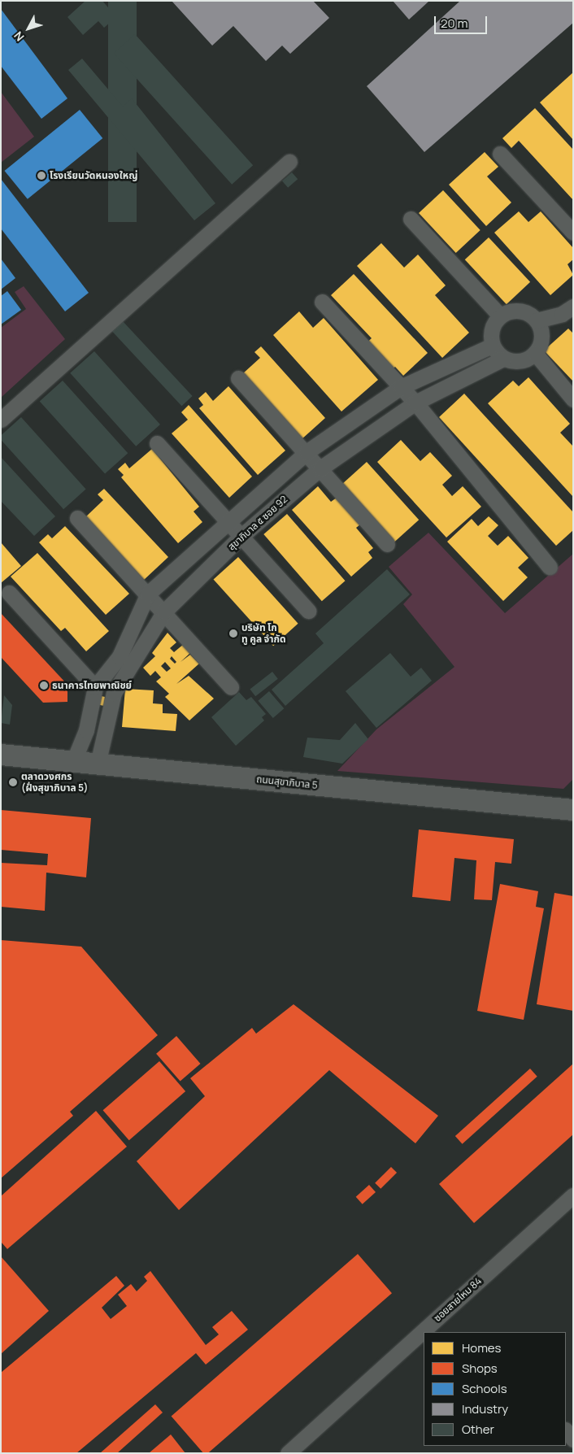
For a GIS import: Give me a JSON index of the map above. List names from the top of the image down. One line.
{"streets":{"main road":["ถนนสุขาภิบาล 5"],"street":["สุขาภิบาล ๕ ซอย 92","ซอยสายไหม 84"]},"crossings":[["สุขาภิบาล ๕ ซอย 92","ถนนสุขาภิบาล 5"]],"places":["โรงเรียนวัดหนองใหญ่","บริษัท โก ทู คูล จำกัด","ธนาคารไทยพาณิชย์","ตลาดวงศกร (ฝั่งสุขาภิบาล 5)"],"legend":["Homes","Shops","Schools","Industry","Other"],"scale_bar":"20 m","north":"bottom left"}
